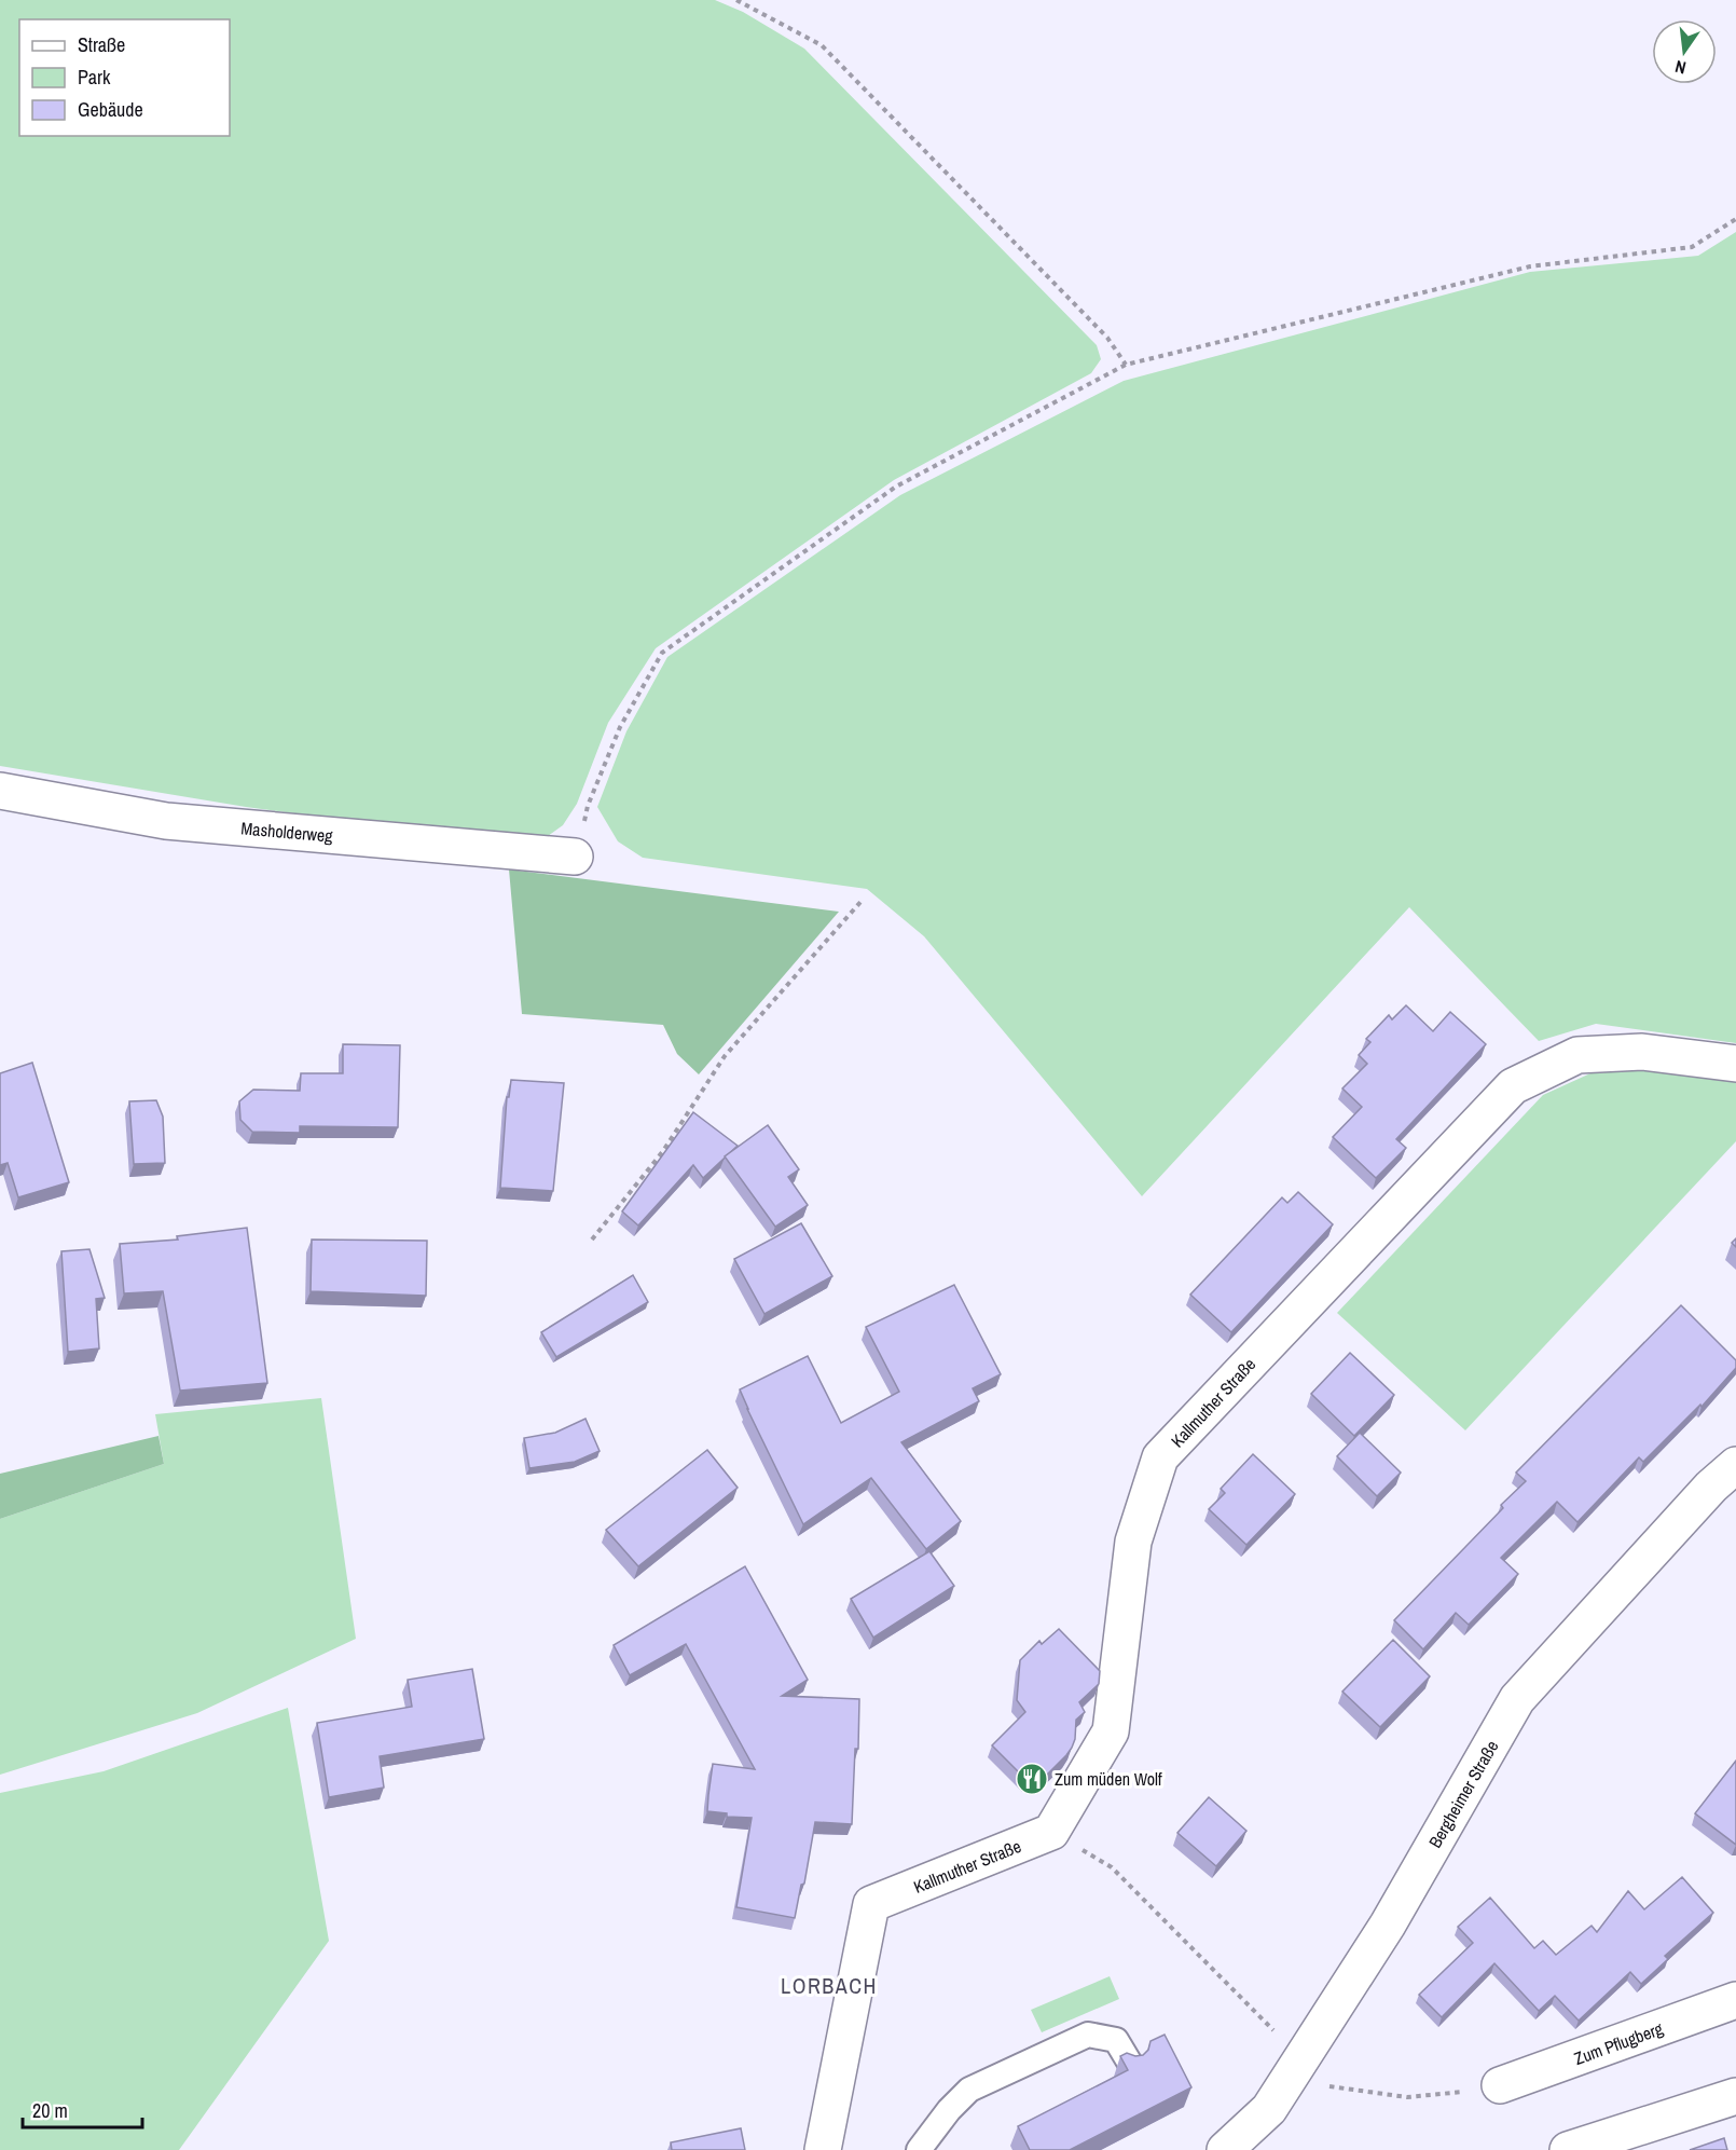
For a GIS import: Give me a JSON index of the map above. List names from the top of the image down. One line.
{"streets":{"street":["Masholderweg","Kallmuther Straße","Bergheimer Straße","Zum Pflugberg"]},"districts":["LORBACH"],"places":{"restaurant":["Zum müden Wolf"]},"legend":["Straße","Park","Gebäude"],"scale_bar":"20 m","north":"bottom"}
